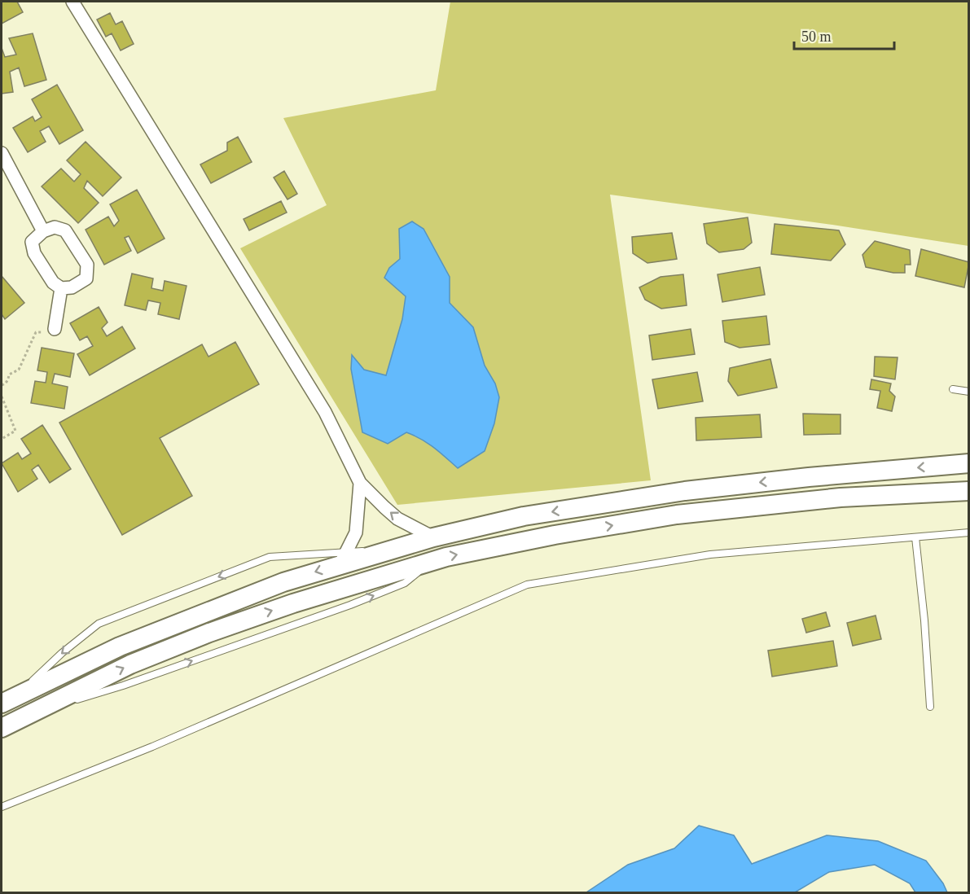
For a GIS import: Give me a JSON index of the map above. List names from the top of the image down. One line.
{"scale_bar":"50 m"}
